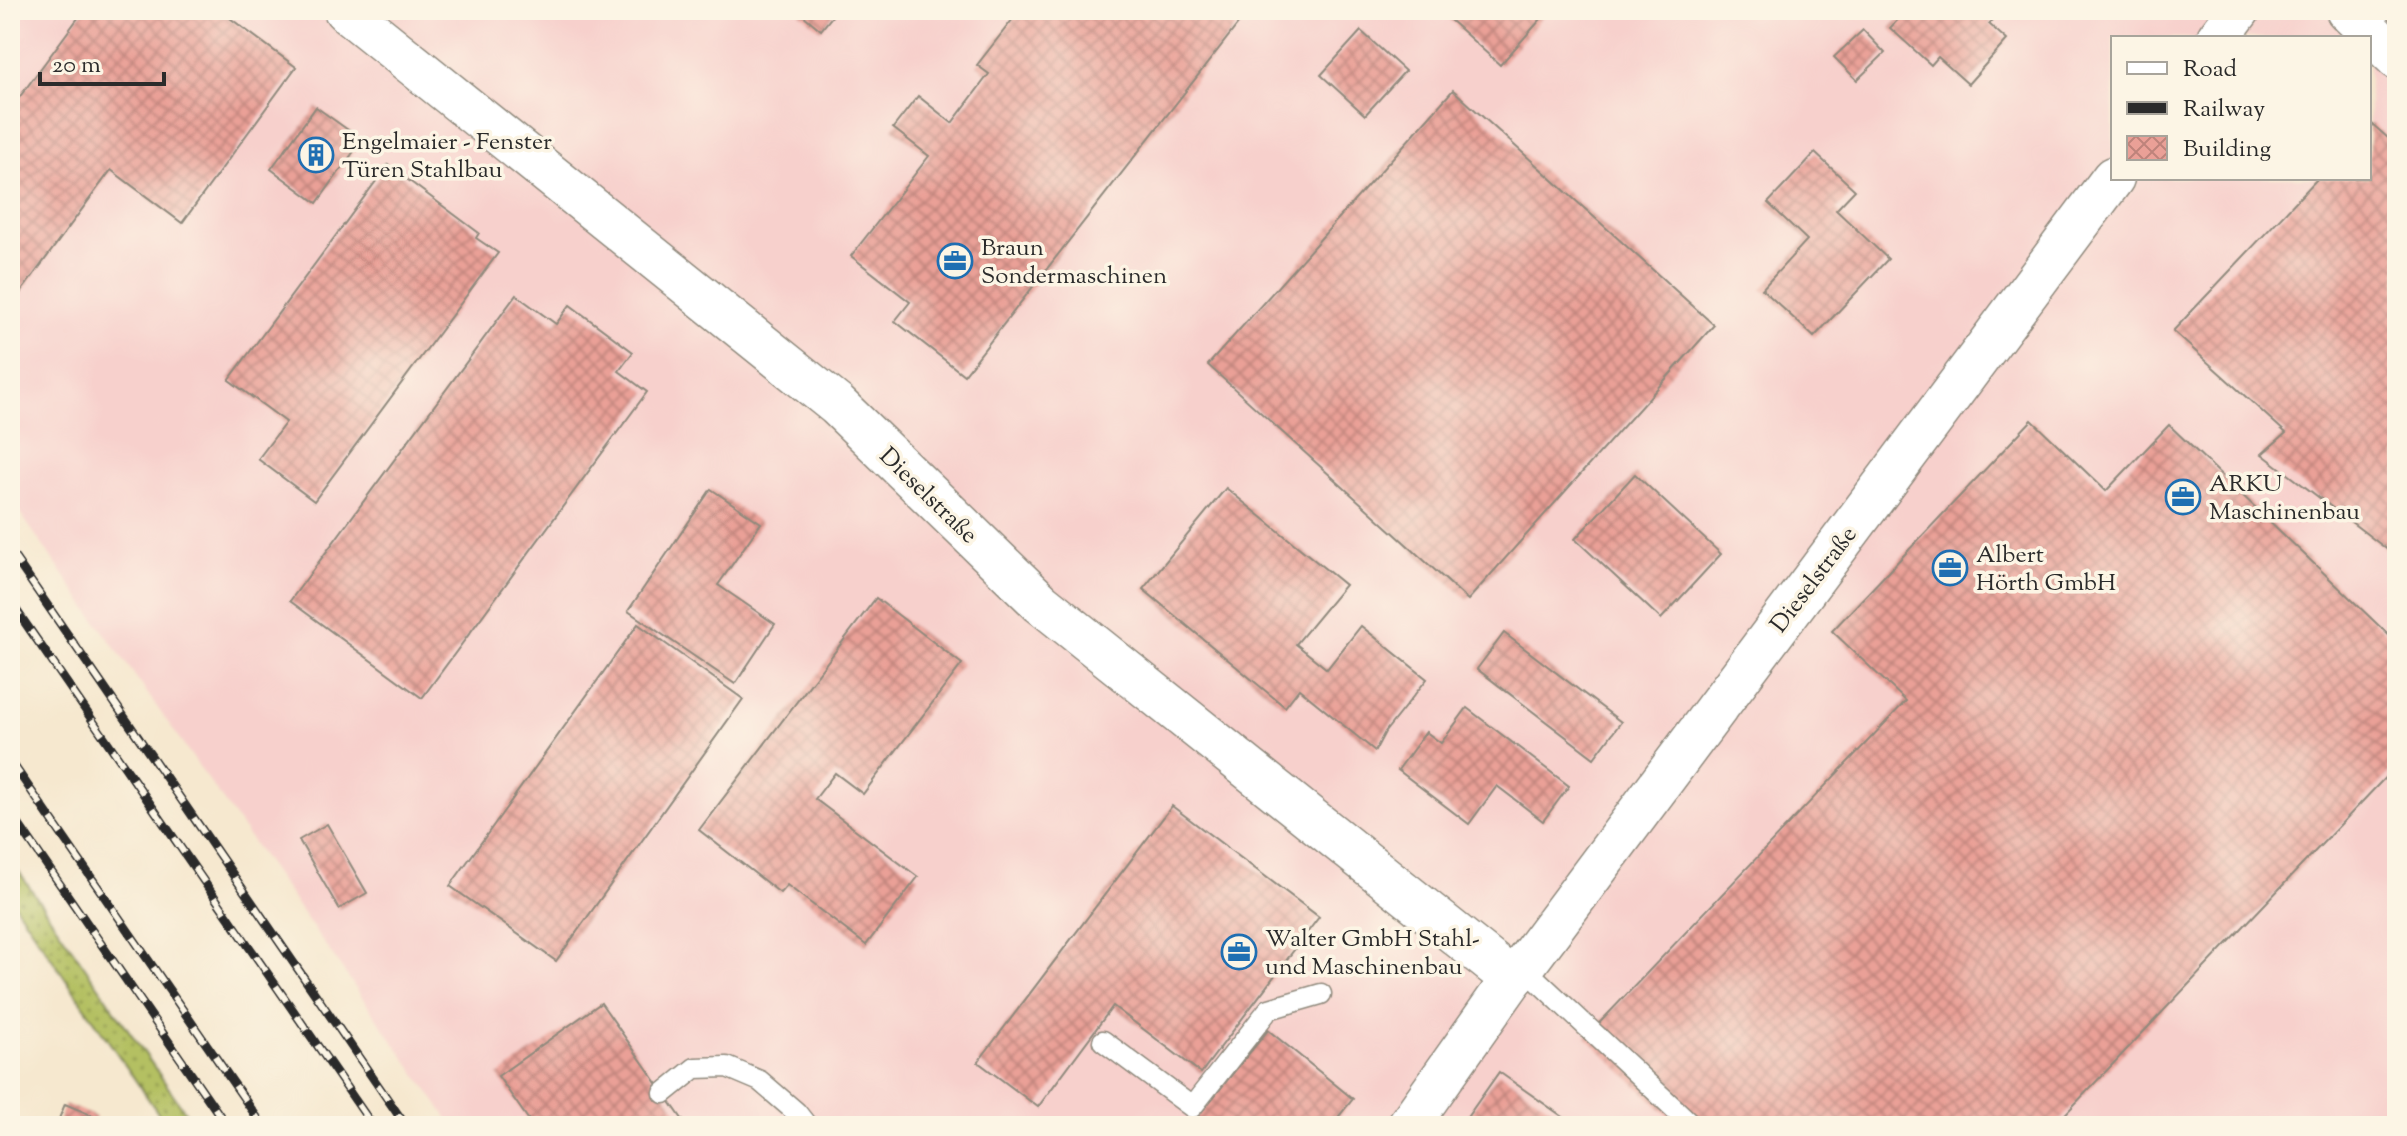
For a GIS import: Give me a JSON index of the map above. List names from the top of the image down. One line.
{"streets":{"street":["Dieselstraße"]},"places":{"building":["Engelmaier - Fenster Türen Stahlbau"],"office":["Braun Sondermaschinen","ARKU Maschinenbau","Albert Hörth GmbH","Walter GmbH Stahl- und Maschinenbau"]},"legend":["Road","Railway","Building"],"scale_bar":"20 m"}
